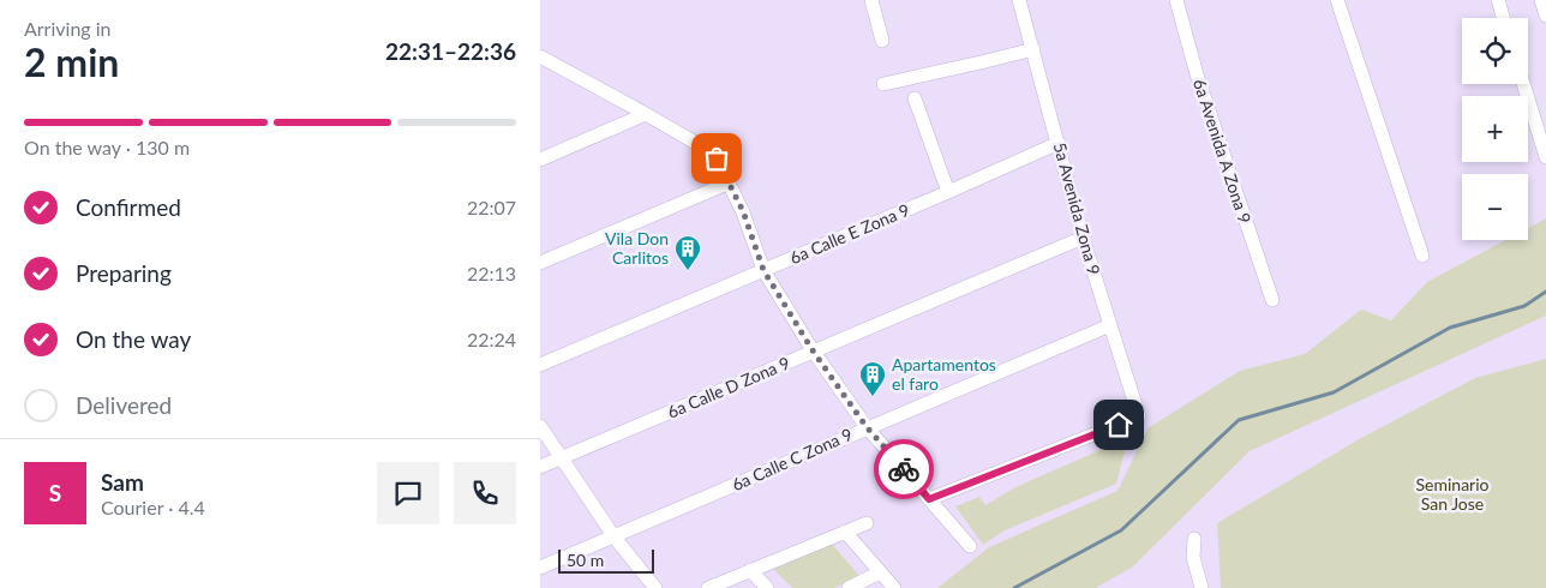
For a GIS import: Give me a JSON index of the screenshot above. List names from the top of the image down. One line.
{"streets":{"street":["6a Avenida A Zona 9","5a Avenida Zona 9","6a Calle E Zona 9","6a Calle D Zona 9","6a Calle C Zona 9"]},"crossings":[["5a Avenida Zona 9","6a Calle E Zona 9"],["5a Avenida Zona 9","6a Calle D Zona 9"],["5a Avenida Zona 9","6a Calle C Zona 9"]],"parks":["Seminario San Jose"],"places":{"building":["Vila Don Carlitos","Apartamentos el faro"]},"scale_bar":"50 m","page":{"heading":["2 min","Arriving in","22:31–22:36"],"panel":["Sam","Courier · 4.4"],"map_buttons":["+","−"],"bar":"On the way · 130 m","list":[["Confirmed","22:07"],["Preparing","22:13"],["On the way","22:24"],"Delivered"],"round":"S","scale":"50 m"}}
